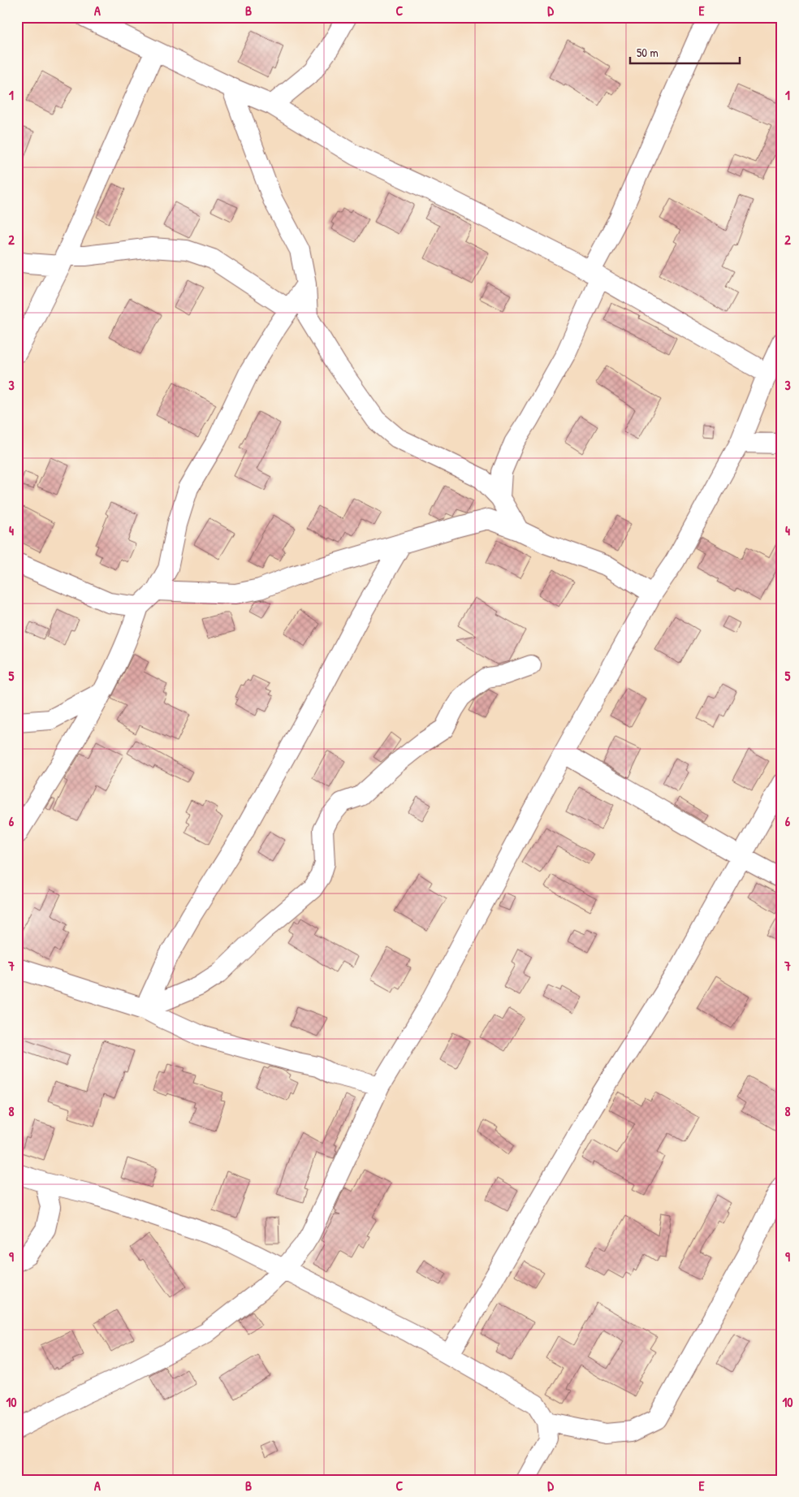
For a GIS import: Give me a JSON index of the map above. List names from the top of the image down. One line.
{"scale_bar":"50 m","grid":{"columns":["A","B","C","D","E"],"rows":["1","2","3","4","5","6","7","8","9","10"]}}
